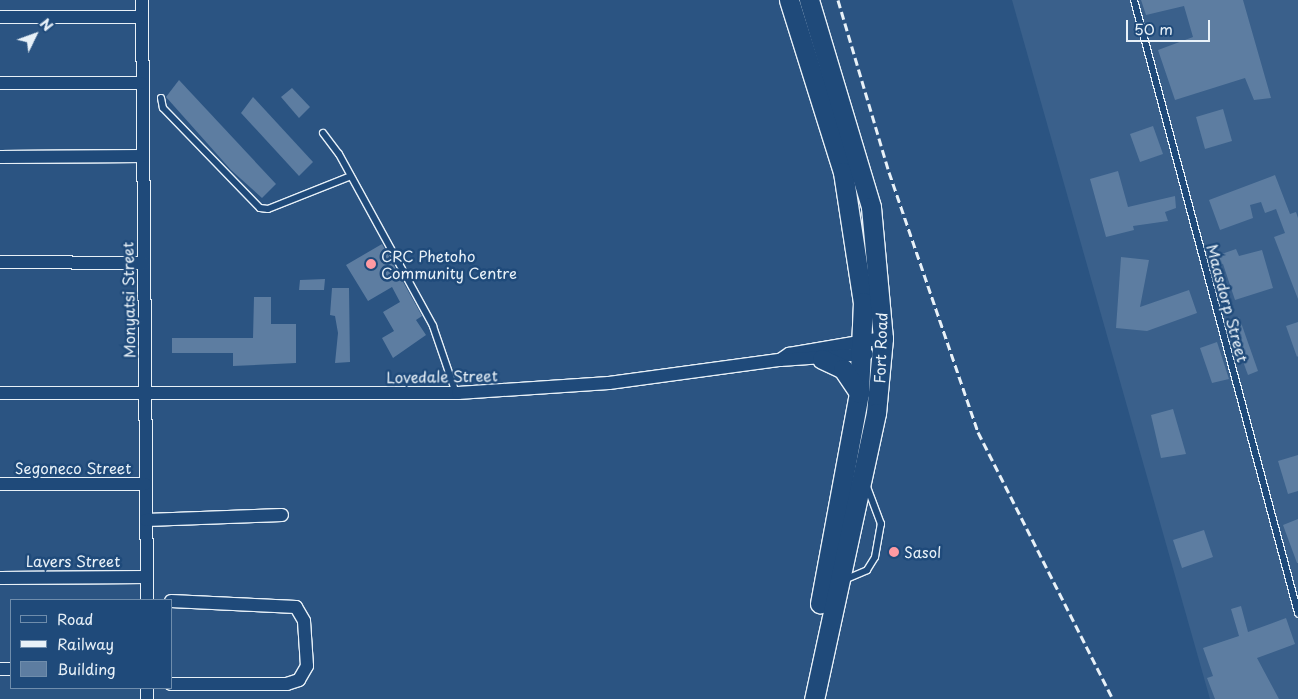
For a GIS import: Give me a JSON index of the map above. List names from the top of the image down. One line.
{"streets":{"main road":["Fort Road"],"street":["Monyatsi Street","Lovedale Street","Segoneco Street","Lavers Street"],"lane":["Maasdorp Street"]},"crossings":[["Monyatsi Street","Lovedale Street"],["Monyatsi Street","Segoneco Street"],["Monyatsi Street","Lavers Street"],["Fort Road","Lovedale Street"]],"places":["CRC Phetoho Community Centre","Sasol"],"legend":["Road","Railway","Building"],"scale_bar":"50 m","north":"top right"}
